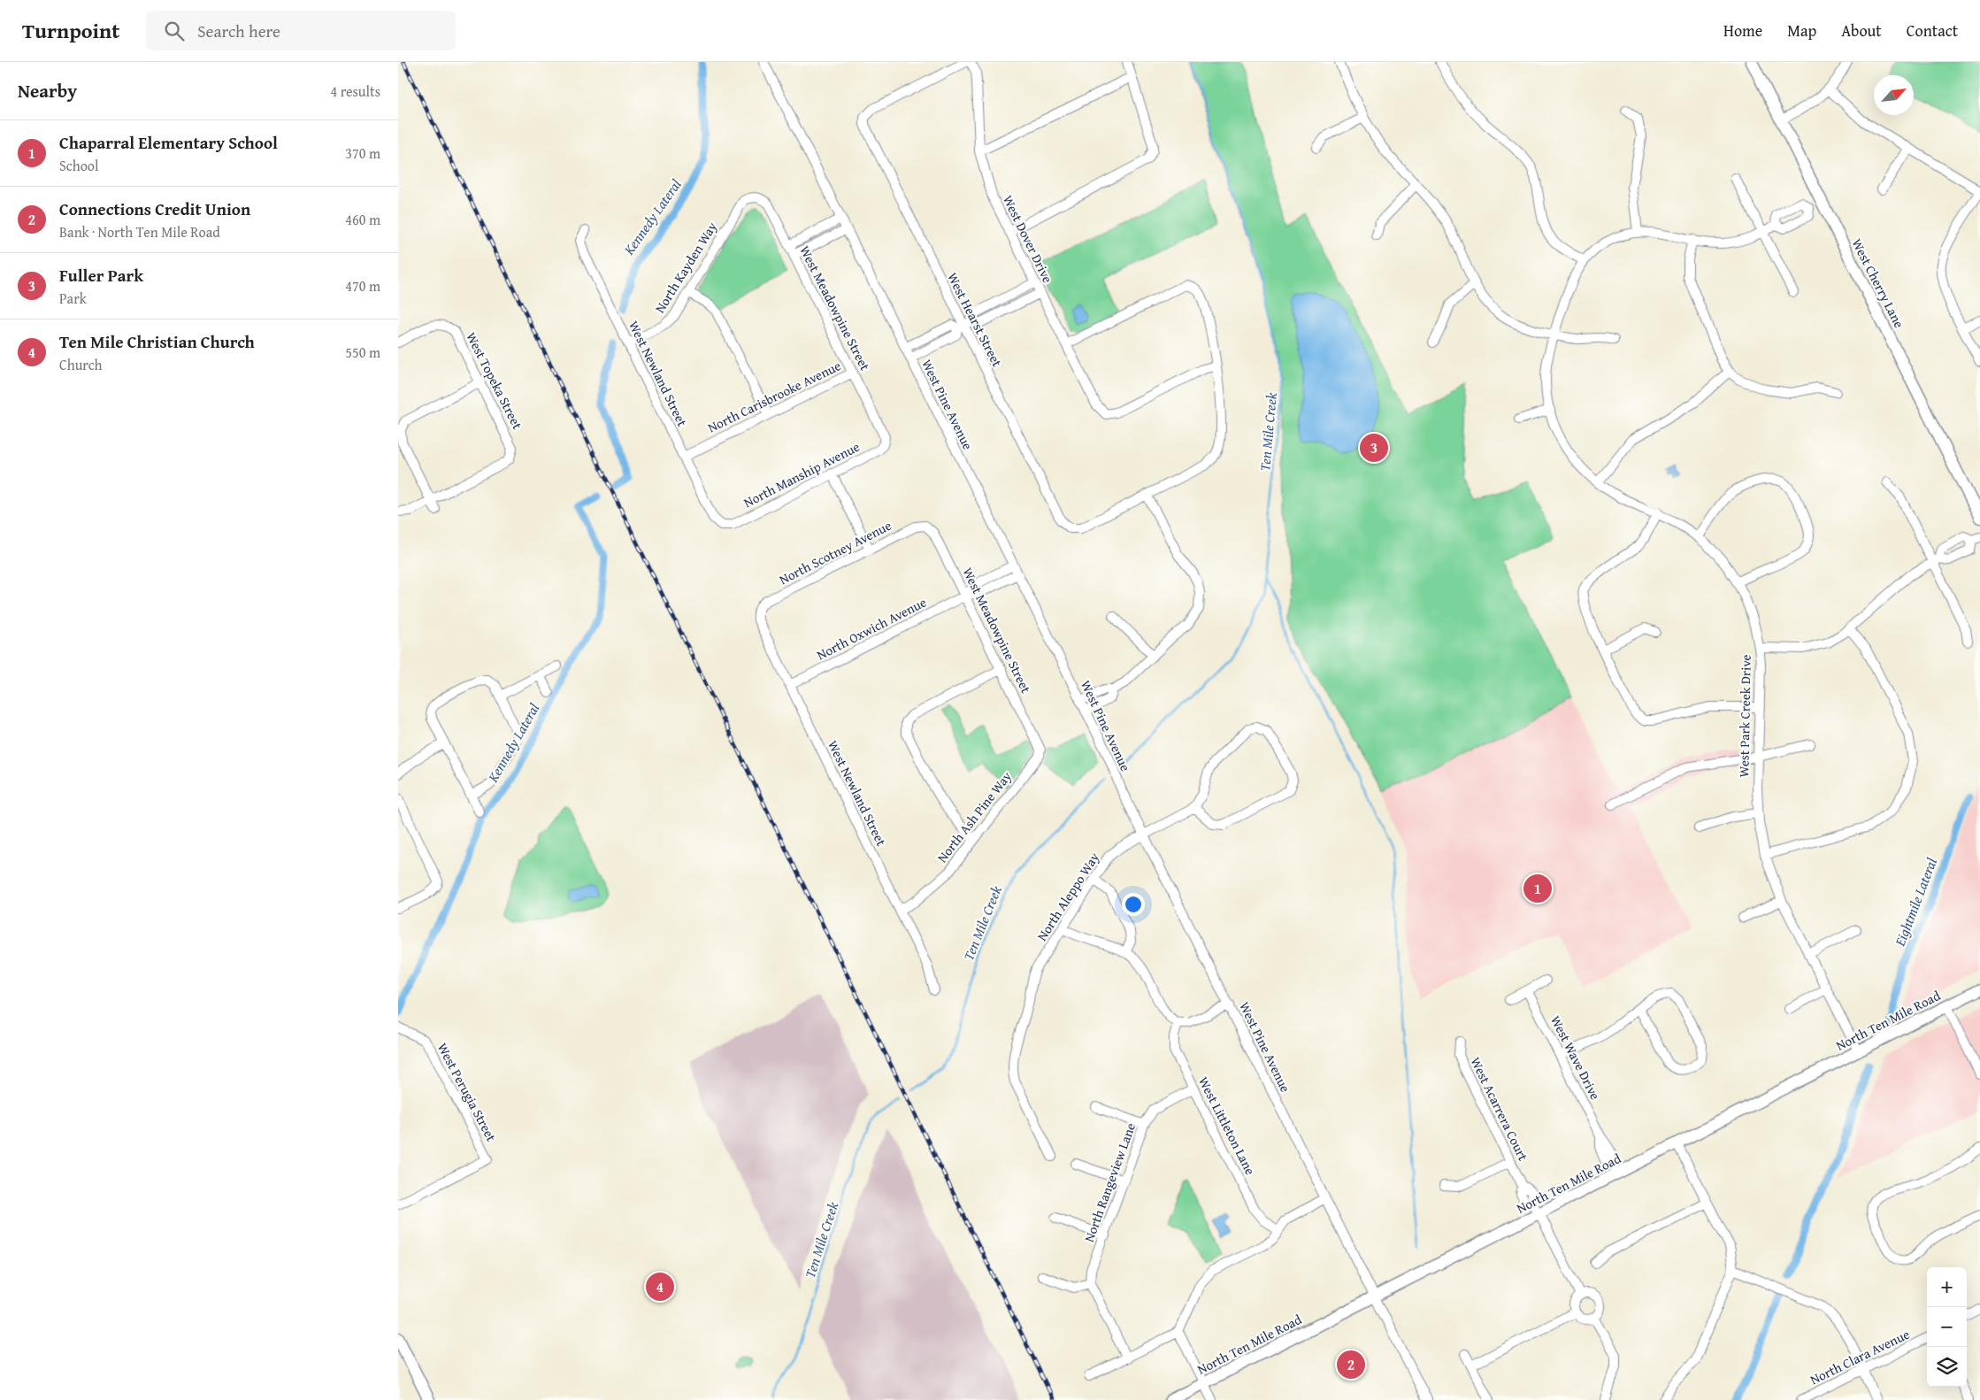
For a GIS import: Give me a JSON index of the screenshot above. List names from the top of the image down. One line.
{"streets":{"main road":["West Cherry Lane","North Ten Mile Road"],"street":["West Dover Drive","North Kayden Way","West Meadowpine Street","West Hearst Street","West Newland Street","West Topeka Street","North Carisbrooke Avenue","West Pine Avenue","North Manship Avenue","North Scotney Avenue","North Oxwich Avenue","West Park Creek Drive","North Ash Pine Way","North Aleppo Way","West Wave Drive","West Perugia Street","West Acarrera Court","West Littleton Lane","North Rangeview Lane","North Clara Avenue"]},"crossings":[["North Kayden Way","West Meadowpine Street"],["North Kayden Way","West Newland Street"],["West Cherry Lane","West Park Creek Drive"],["West Meadowpine Street","North Carisbrooke Avenue"],["West Meadowpine Street","North Manship Avenue"],["West Meadowpine Street","North Scotney Avenue"],["West Meadowpine Street","North Oxwich Avenue"],["West Meadowpine Street","North Ash Pine Way"],["West Newland Street","North Carisbrooke Avenue"],["West Newland Street","North Manship Avenue"],["West Newland Street","North Scotney Avenue"],["West Newland Street","North Oxwich Avenue"],["West Newland Street","North Ash Pine Way"],["West Pine Avenue","North Oxwich Avenue"],["West Pine Avenue","North Aleppo Way"],["West Pine Avenue","North Ten Mile Road"],["West Park Creek Drive","North Ten Mile Road"],["North Ten Mile Road","West Wave Drive"],["North Ten Mile Road","West Acarrera Court"],["West Littleton Lane","North Rangeview Lane"]],"water":["Kennedy Lateral","Ten Mile Creek","Eightmile Lateral"],"north":"top right","page":{"header":"Turnpoint","search":"Search here","nav":["Home","Map","About","Contact"],"heading":["Nearby","4 results"],"list":[{"mark":"1","name":"Chaparral Elementary School","note":"School","value":"370 m"},{"mark":"2","name":"Connections Credit Union","note":"Bank · North Ten Mile Road","value":"460 m"},{"mark":"3","name":"Fuller Park","note":"Park","value":"470 m"},{"mark":"4","name":"Ten Mile Christian Church","note":"Church","value":"550 m"}],"pins":["3","1","4","2"],"map_buttons":["+","−"]}}
